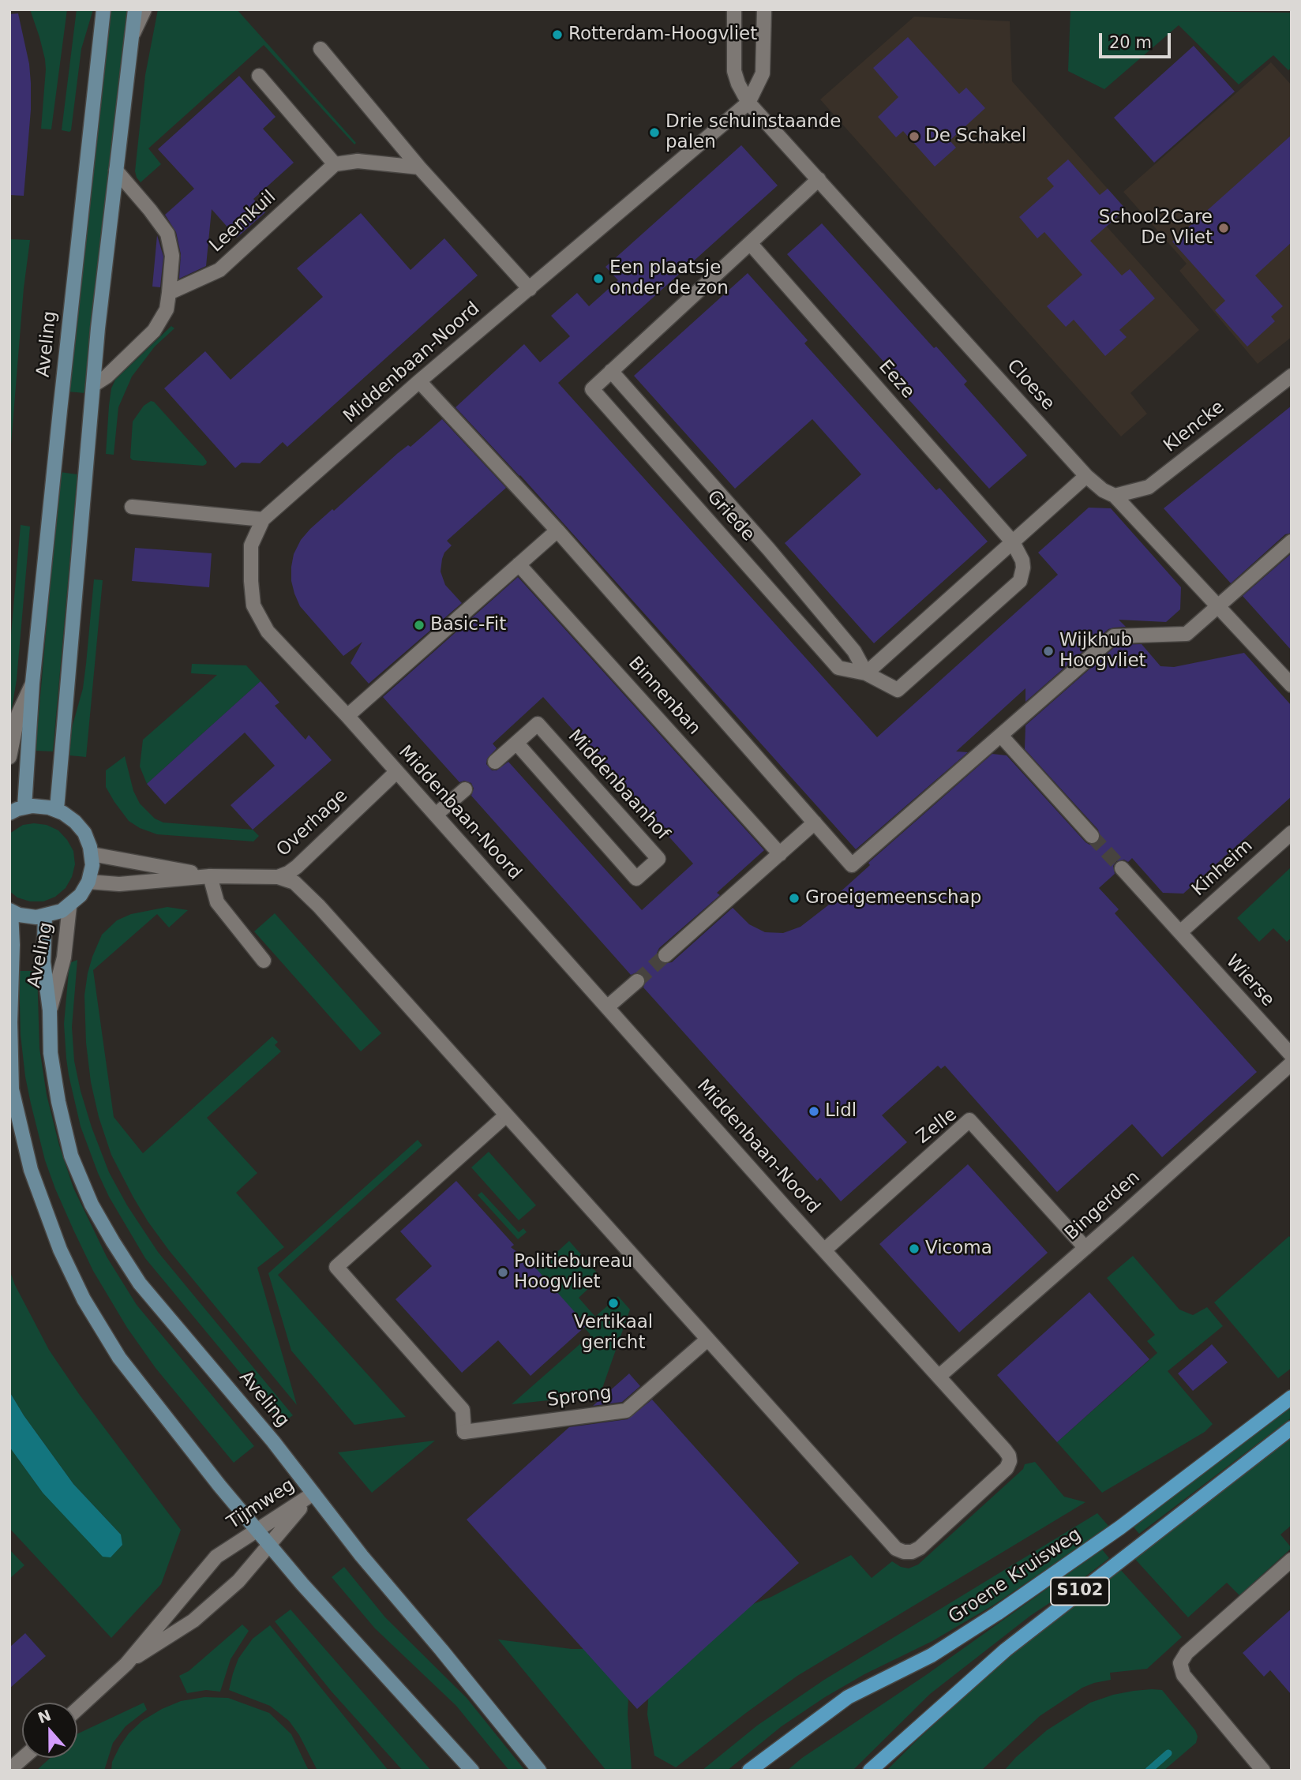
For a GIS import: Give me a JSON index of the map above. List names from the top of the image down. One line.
{"streets":{"main road":["Aveling","Groene Kruisweg","S102"],"street":["Leemkuil","Middenbaan-Noord","Eeze","Cloese","Klencke","Griede","Binnenban","Middenbaanhof","Overhage","Kinheim","Wierse","Zelle","Bingerden","Sprong","Tijmweg"]},"crossings":[["Aveling","Tijmweg"],["Middenbaan-Noord","Cloese"],["Middenbaan-Noord","Binnenban"],["Middenbaan-Noord","Overhage"],["Middenbaan-Noord","Zelle"],["Middenbaan-Noord","Bingerden"],["Middenbaan-Noord","Sprong"],["Eeze","Griede"],["Cloese","Klencke"],["Cloese","Griede"],["Cloese","Binnenban"],["Kinheim","Wierse"],["Zelle","Bingerden"]],"places":["Rotterdam-Hoogvliet","Drie schuinstaande palen","De Schakel","School2Care De Vliet","Een plaatsje onder de zon","Basic-Fit","Wijkhub Hoogvliet","Groeigemeenschap","Lidl","Vicoma","Politiebureau Hoogvliet","Vertikaal gericht"],"scale_bar":"20 m","north":"top"}
